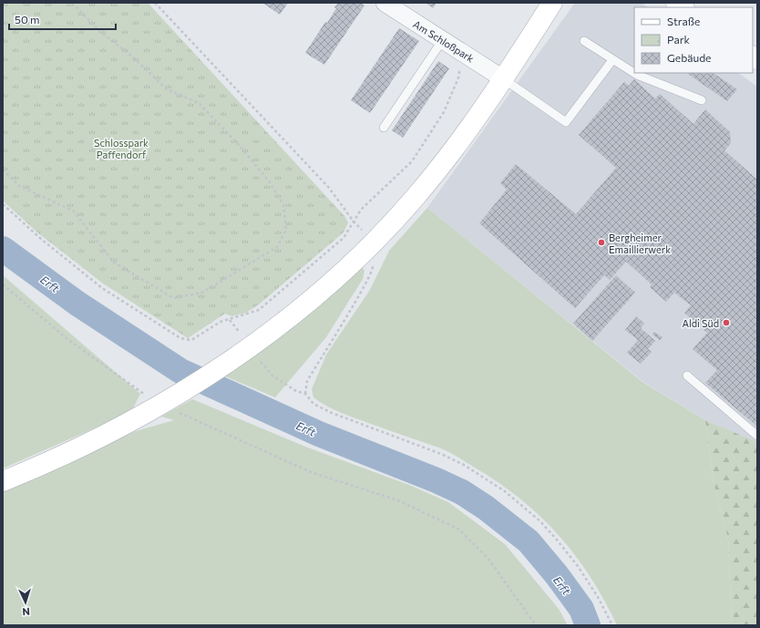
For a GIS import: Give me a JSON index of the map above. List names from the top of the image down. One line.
{"streets":{"street":["Am Schloßpark"]},"water":["Erft"],"parks":["Schlosspark Paffendorf"],"places":["Bergheimer Emaillierwerk","Aldi Süd"],"legend":["Straße","Park","Gebäude"],"scale_bar":"50 m","north":"bottom"}
